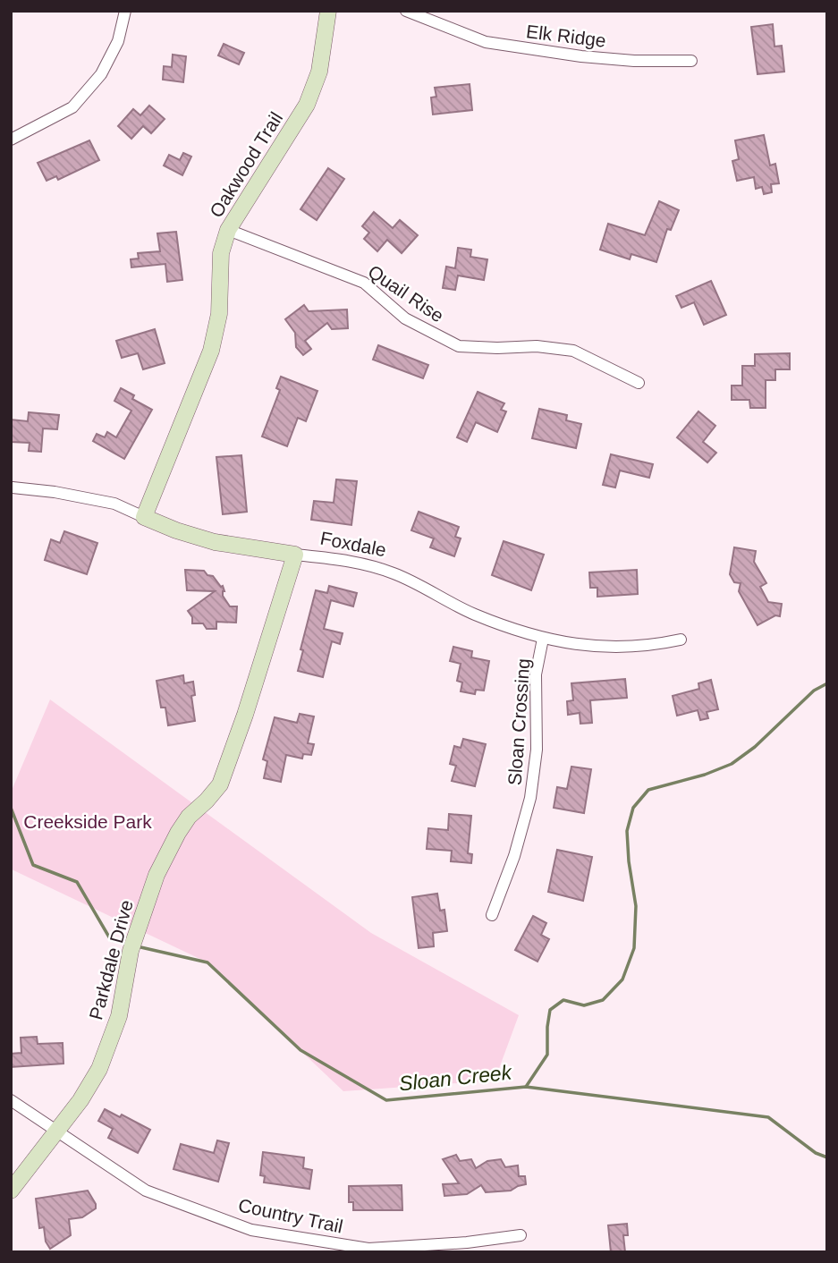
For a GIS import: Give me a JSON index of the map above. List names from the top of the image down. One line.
{"streets":{"street":["Elk Ridge","Oakwood Trail","Quail Rise","Foxdale","Sloan Crossing","Parkdale Drive","Country Trail"]},"crossings":[["Oakwood Trail","Quail Rise"],["Oakwood Trail","Foxdale"],["Foxdale","Sloan Crossing"],["Foxdale","Parkdale Drive"],["Parkdale Drive","Country Trail"]],"water":["Sloan Creek"],"parks":["Creekside Park"]}
